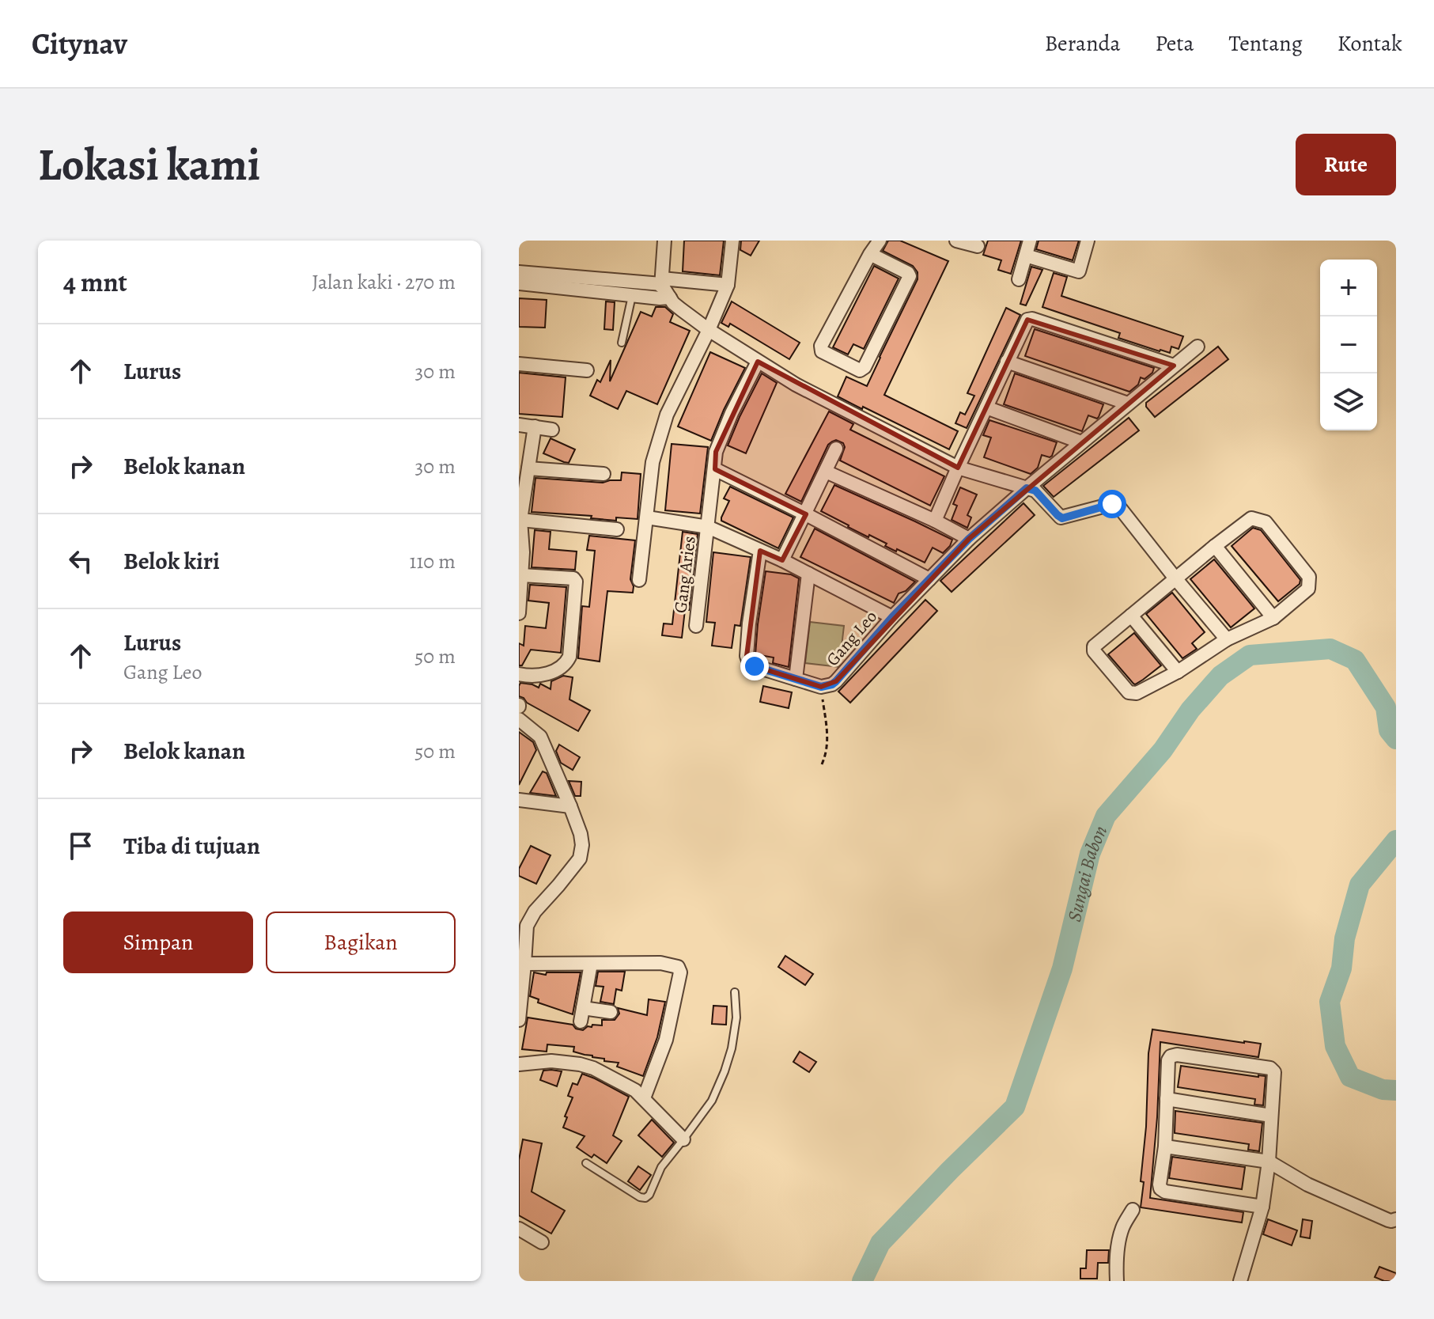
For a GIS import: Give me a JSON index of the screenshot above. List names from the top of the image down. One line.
{"streets":{"street":["Gang Aries","Gang Leo"]},"water":["Sungai Babon"],"page":{"header":"Citynav","nav":["Beranda","Peta","Tentang","Kontak"],"buttons":["Rute",["Simpan","Bagikan"]],"title":"Lokasi kami","heading":["4 mnt","Jalan kaki · 270 m"],"map_buttons":["+","−"],"list":[["Lurus","30 m"],["Belok kanan","30 m"],["Belok kiri","110 m"],["Lurus","Gang Leo","50 m"],["Belok kanan","50 m"],"Tiba di tujuan"]}}
